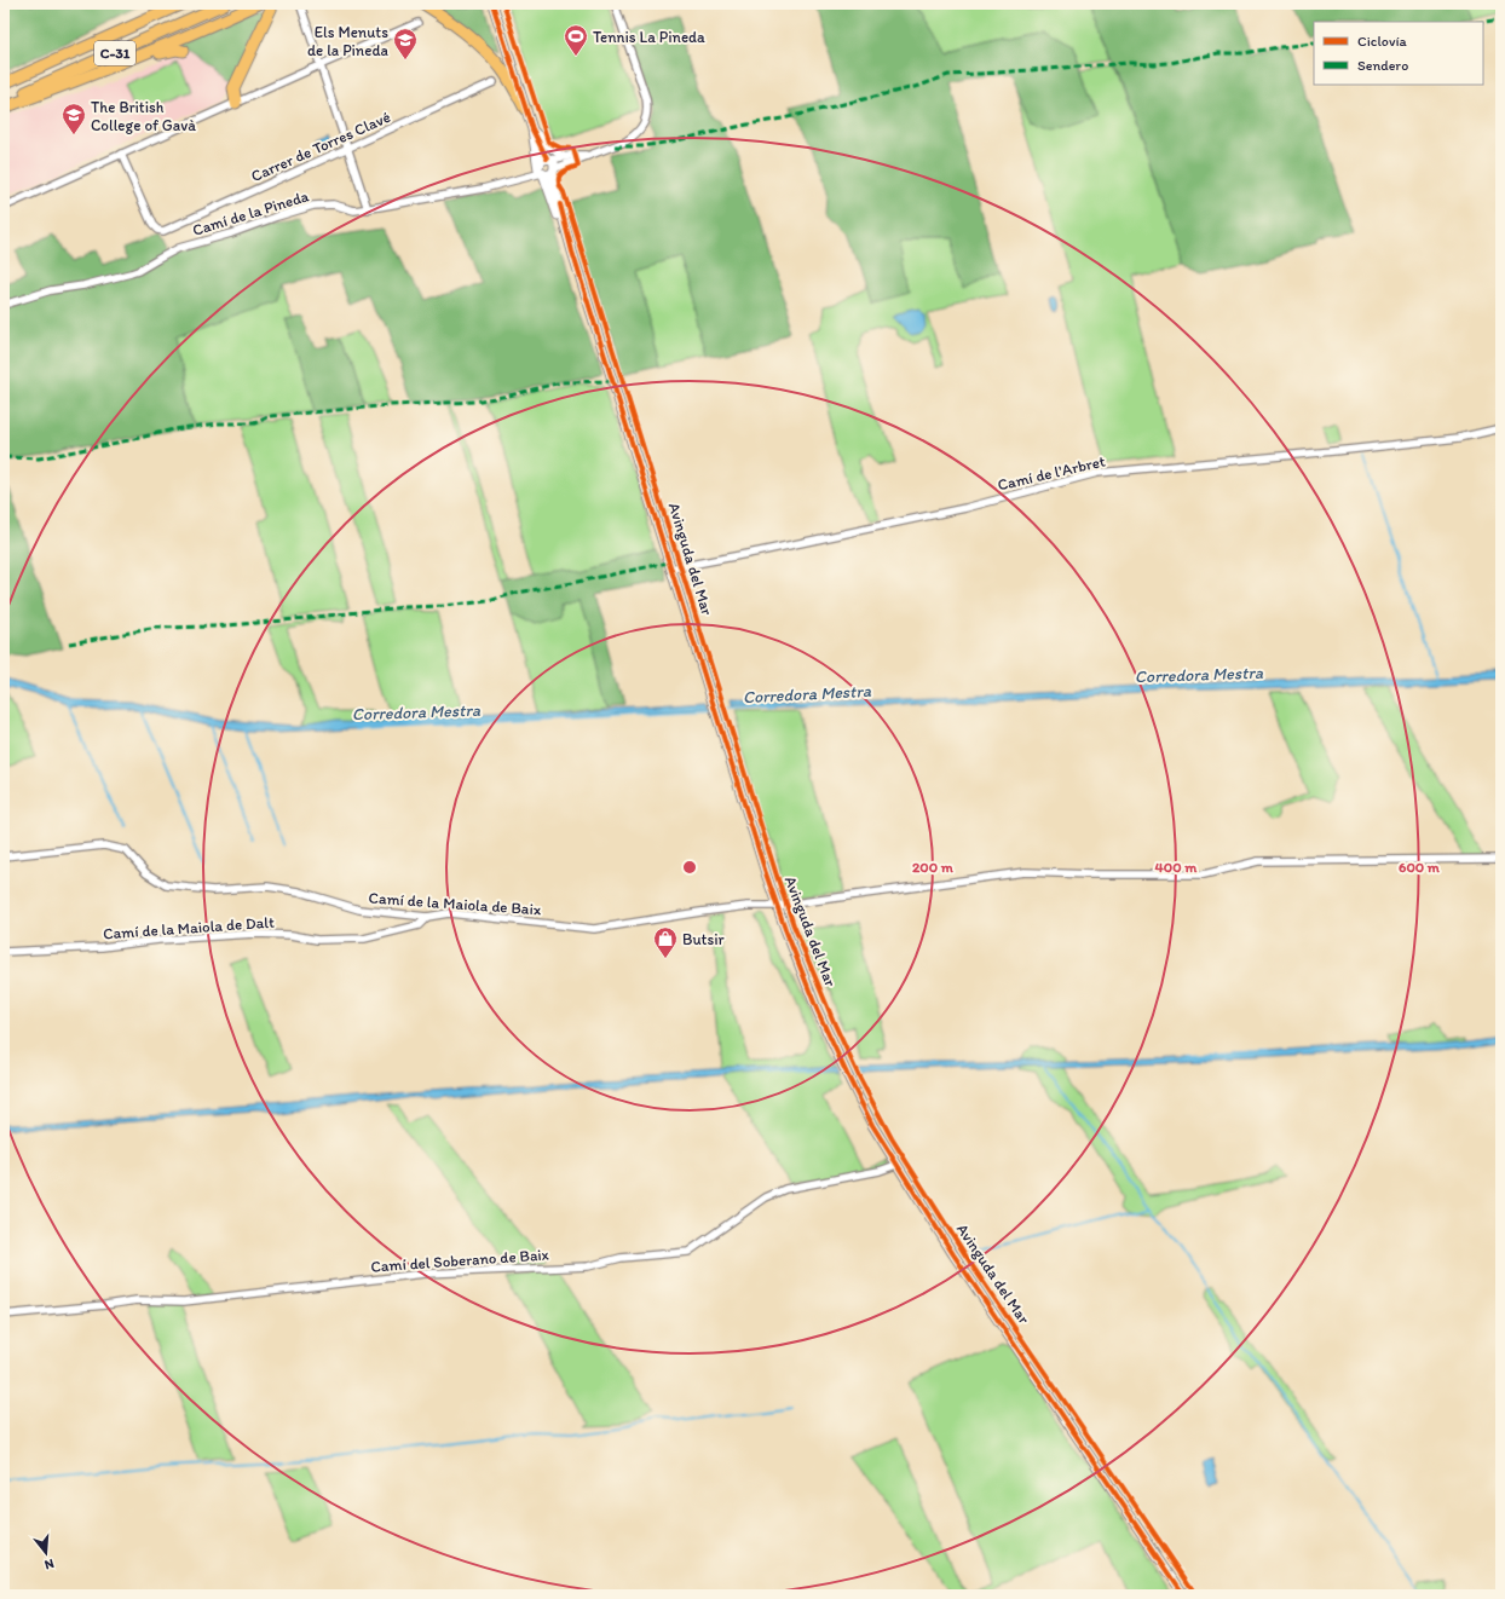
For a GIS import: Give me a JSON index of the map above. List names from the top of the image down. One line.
{"streets":{"highway":["C-31"],"street":["Carrer de Torres Clavé","Camí de la Pineda","Camí de l'Arbret","Avinguda del Mar","Camí de la Maiola de Baix","Camí de la Maiola de Dalt","Camí del Soberano de Baix"]},"crossings":[["Camí de la Pineda","Avinguda del Mar"],["Camí de l'Arbret","Avinguda del Mar"],["Avinguda del Mar","Camí de la Maiola de Baix"],["Avinguda del Mar","Camí del Soberano de Baix"],["Camí de la Maiola de Baix","Camí de la Maiola de Dalt"]],"water":["Corredora Mestra"],"places":{"sports":["Tennis La Pineda"],"school or university":["Els Menuts de la Pineda","The British College of Gavà"],"shop":["Butsir"]},"legend":["Ciclovía","Sendero"],"north":"bottom","rings":["200 m","400 m","600 m"]}
